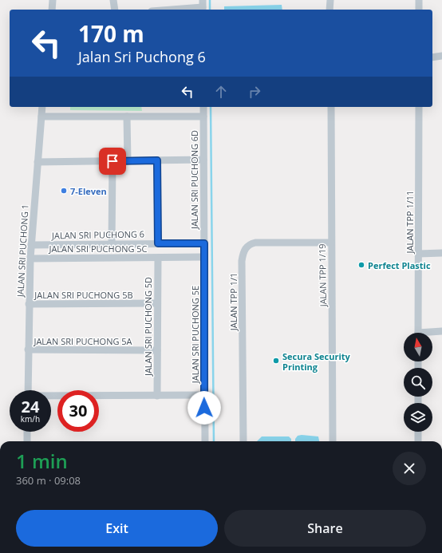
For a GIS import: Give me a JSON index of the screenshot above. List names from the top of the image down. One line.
{"streets":{"street":["JALAN SRI PUCHONG 6D","JALAN TPP 1/11","JALAN SRI PUCHONG 6","JALAN SRI PUCHONG 5C","JALAN SRI PUCHONG 1","JALAN TPP 1/19","JALAN SRI PUCHONG 5B","JALAN TPP 1/1","JALAN SRI PUCHONG 5D","JALAN SRI PUCHONG 5E","JALAN SRI PUCHONG 5A"]},"crossings":[["JALAN SRI PUCHONG 6D","JALAN SRI PUCHONG 6"],["JALAN SRI PUCHONG 6D","JALAN SRI PUCHONG 5E"],["JALAN SRI PUCHONG 6","JALAN SRI PUCHONG 1"],["JALAN SRI PUCHONG 6","JALAN SRI PUCHONG 5E"],["JALAN SRI PUCHONG 5C","JALAN SRI PUCHONG 1"],["JALAN SRI PUCHONG 5C","JALAN SRI PUCHONG 5D"],["JALAN SRI PUCHONG 5C","JALAN SRI PUCHONG 5E"],["JALAN SRI PUCHONG 1","JALAN SRI PUCHONG 5B"],["JALAN SRI PUCHONG 1","JALAN SRI PUCHONG 5A"],["JALAN TPP 1/19","JALAN TPP 1/1"],["JALAN SRI PUCHONG 5B","JALAN SRI PUCHONG 5D"],["JALAN SRI PUCHONG 5D","JALAN SRI PUCHONG 5A"]],"places":["7-Eleven","Perfect Plastic","Secura Security Printing"],"north":"top","page":{"turn":["170 m","Jalan Sri Puchong 6"],"speed":"24 km/h","limit":"30","heading":["1 min","360 m · 09:08"],"buttons":["Exit","Share"]}}
